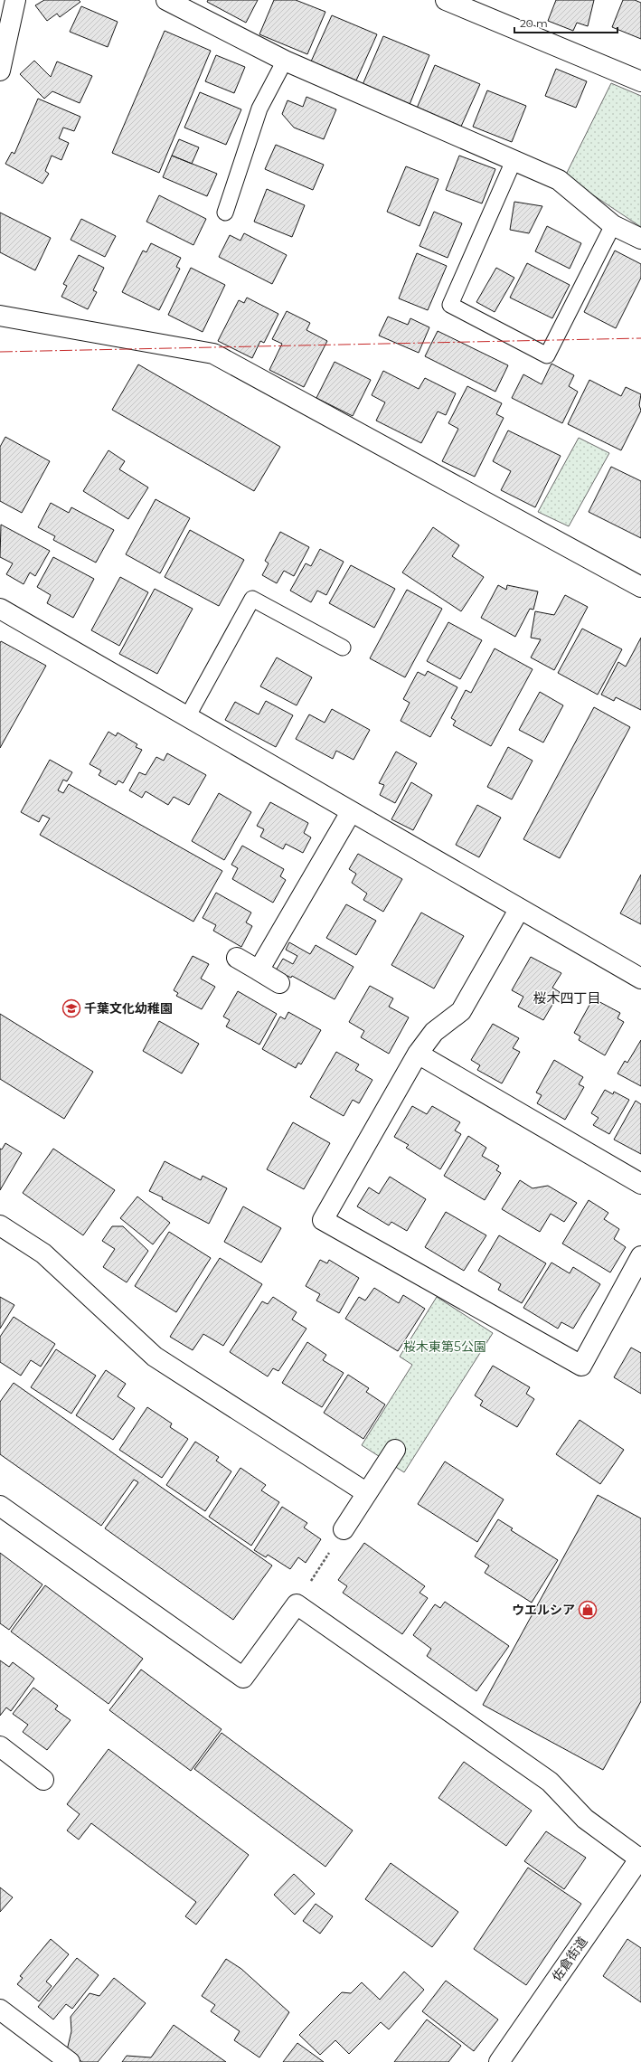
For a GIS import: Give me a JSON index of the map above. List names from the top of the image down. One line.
{"streets":{"main road":["佐倉街道"]},"districts":["桜木四丁目"],"parks":["桜木東第5公園"],"places":{"school or university":["千葉文化幼稚園"],"shop":["ウエルシア"]},"scale_bar":"20 m"}
